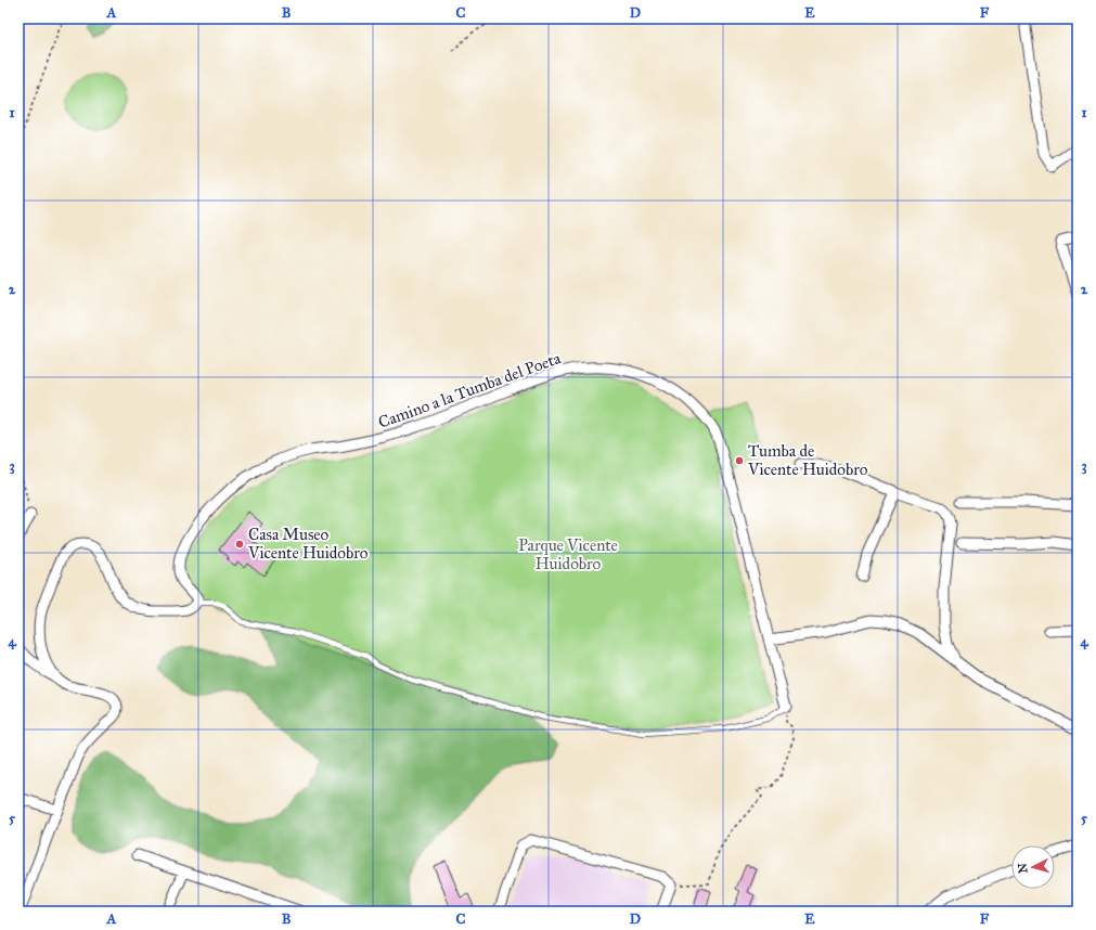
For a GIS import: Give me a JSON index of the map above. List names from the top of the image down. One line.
{"streets":{"street":["Camino a la Tumba del Poeta"]},"parks":["Parque Vicente Huidobro"],"places":["Tumba de Vicente Huidobro","Casa Museo Vicente Huidobro"],"north":"left","grid":{"columns":["A","B","C","D","E","F"],"rows":["1","2","3","4","5"]}}
